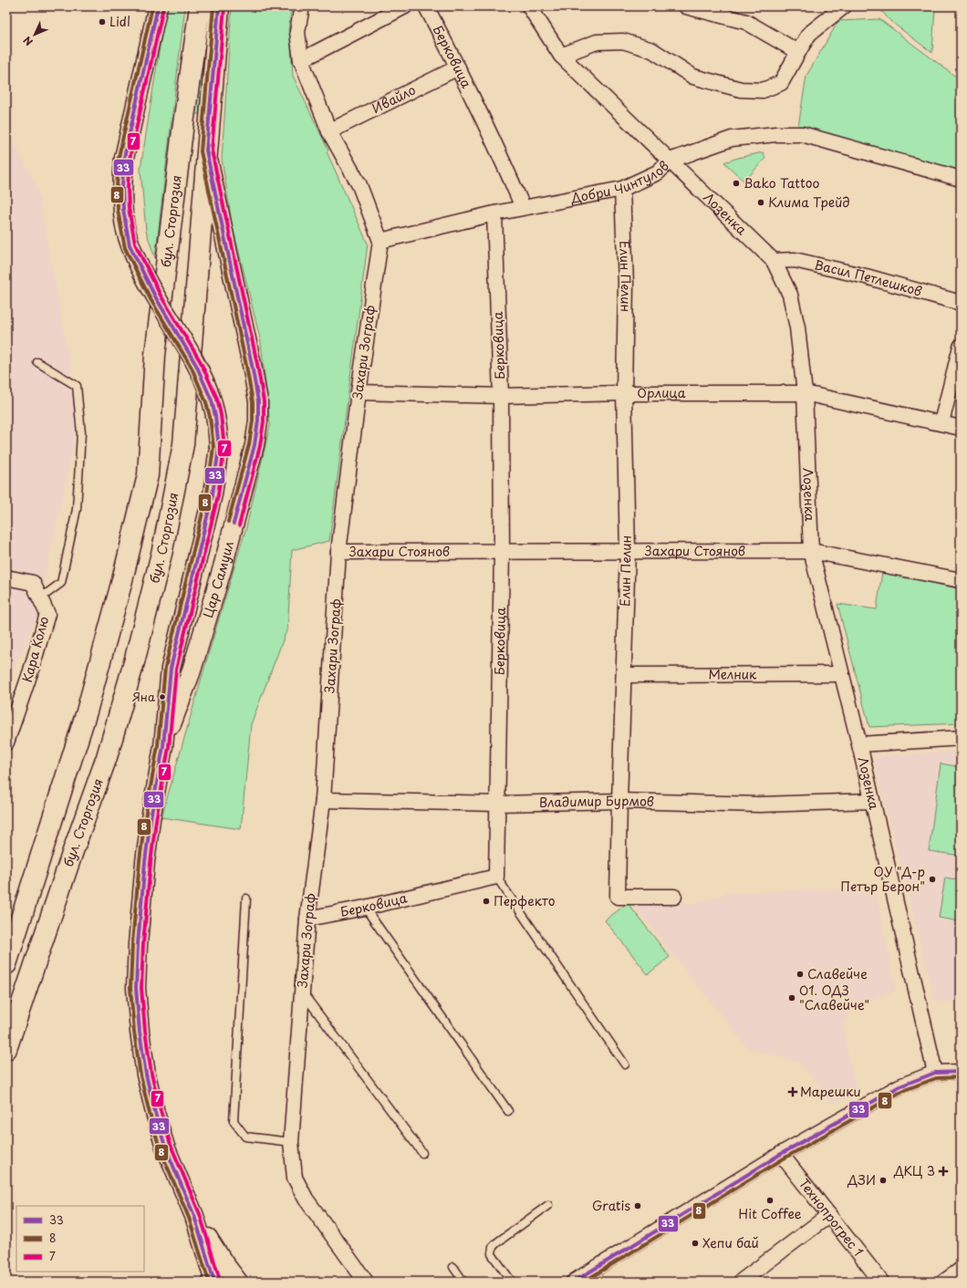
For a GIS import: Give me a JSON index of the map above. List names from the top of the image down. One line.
{"streets":{"main road":["бул. Сторгозия"],"street":["Берковица","Ивайло","Добри Чинтулов","Лозенка","Елин Пелин","Васил Петлешков","Захари Зограф","Орлица","Захари Стоянов","Цар Самуил","Кара Колю","Мелник","Владимир Бурмов","Технопрогрес 1"]},"crossings":[["Берковица","Ивайло"],["Берковица","Добри Чинтулов"],["Берковица","Захари Зограф"],["Берковица","Орлица"],["Берковица","Захари Стоянов"],["Берковица","Владимир Бурмов"],["Ивайло","Захари Зограф"],["Добри Чинтулов","Лозенка"],["Добри Чинтулов","Елин Пелин"],["Добри Чинтулов","Захари Зограф"],["Лозенка","Васил Петлешков"],["Лозенка","Орлица"],["Лозенка","Захари Стоянов"],["Лозенка","Мелник"],["Лозенка","Владимир Бурмов"],["бул. Сторгозия","Цар Самуил"],["Елин Пелин","Орлица"],["Елин Пелин","Захари Стоянов"],["Елин Пелин","Мелник"],["Елин Пелин","Владимир Бурмов"],["Захари Зограф","Орлица"],["Захари Зограф","Захари Стоянов"],["Захари Зограф","Владимир Бурмов"]],"places":{"other":["Lidl","Bako Tattoo","Клима Трейд","Яна","ОУ \"Д-р Петър Берон\"","Перфекто","Славейче","01. ОДЗ \"Славейче\"","ДЗИ","Hit Coffee","Gratis","Хепи бай"],"health":["Марешки","ДКЦ 3"]},"lines":["transit line 33","transit line 8","transit line 7"],"legend":["33","8","7"],"north":"bottom left"}
